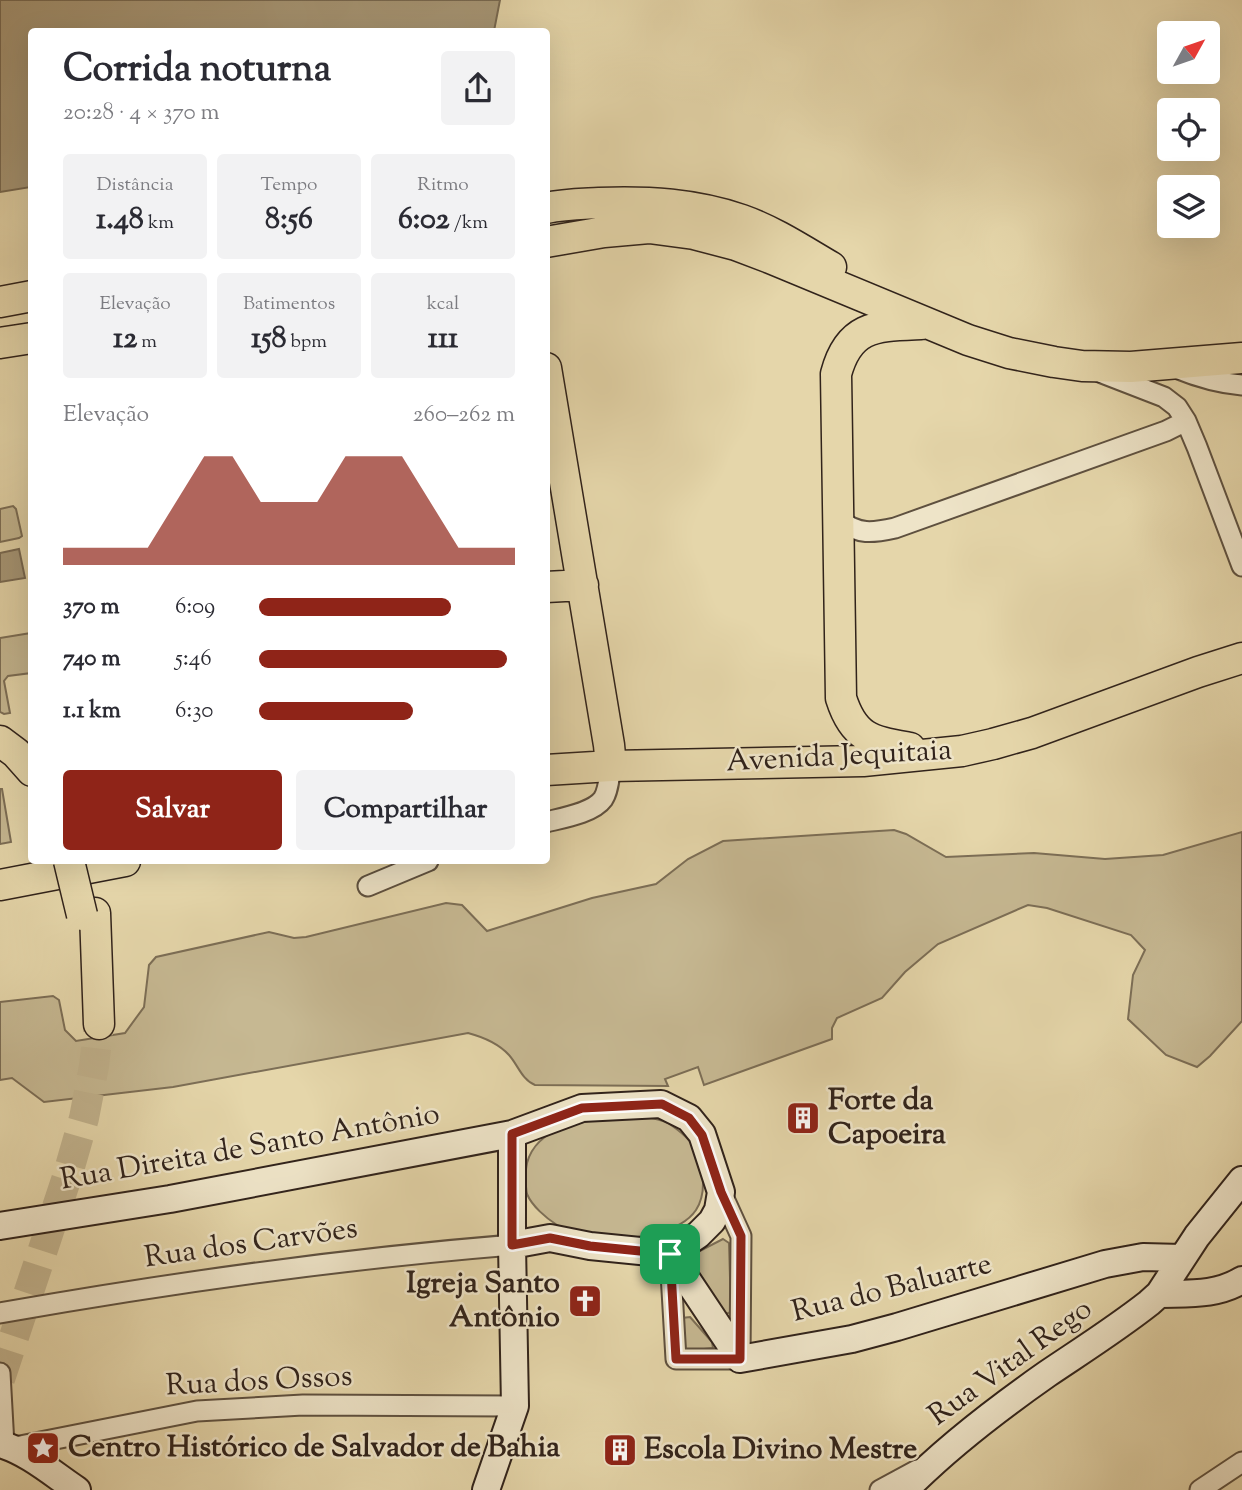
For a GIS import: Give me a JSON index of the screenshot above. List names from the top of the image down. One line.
{"streets":{"main road":["Avenida Jequitaia"],"street":["Rua Direita de Santo Antônio","Rua dos Carvões","Rua do Baluarte","Rua Vital Rego","Rua dos Ossos"]},"places":{"building":["Forte da Capoeira","Escola Divino Mestre"],"church":["Igreja Santo Antônio"],"place":["Centro Histórico de Salvador de Bahia"]},"north":"top right","page":{"heading":["Corrida noturna","20:28 · 4 × 370 m"],"stats":[["Distância","1.48 km"],["Tempo","8:56"],["Ritmo","6:02 /km"],["Elevação","12 m"],["Batimentos","158 bpm"],["kcal","111"]],"chart":["Elevação","260–262 m"],"list":[{"name":"370 m","note":"6:09"},{"name":"740 m","note":"5:46"},{"name":"1.1 km","note":"6:30"}],"buttons":["Salvar","Compartilhar"]}}
